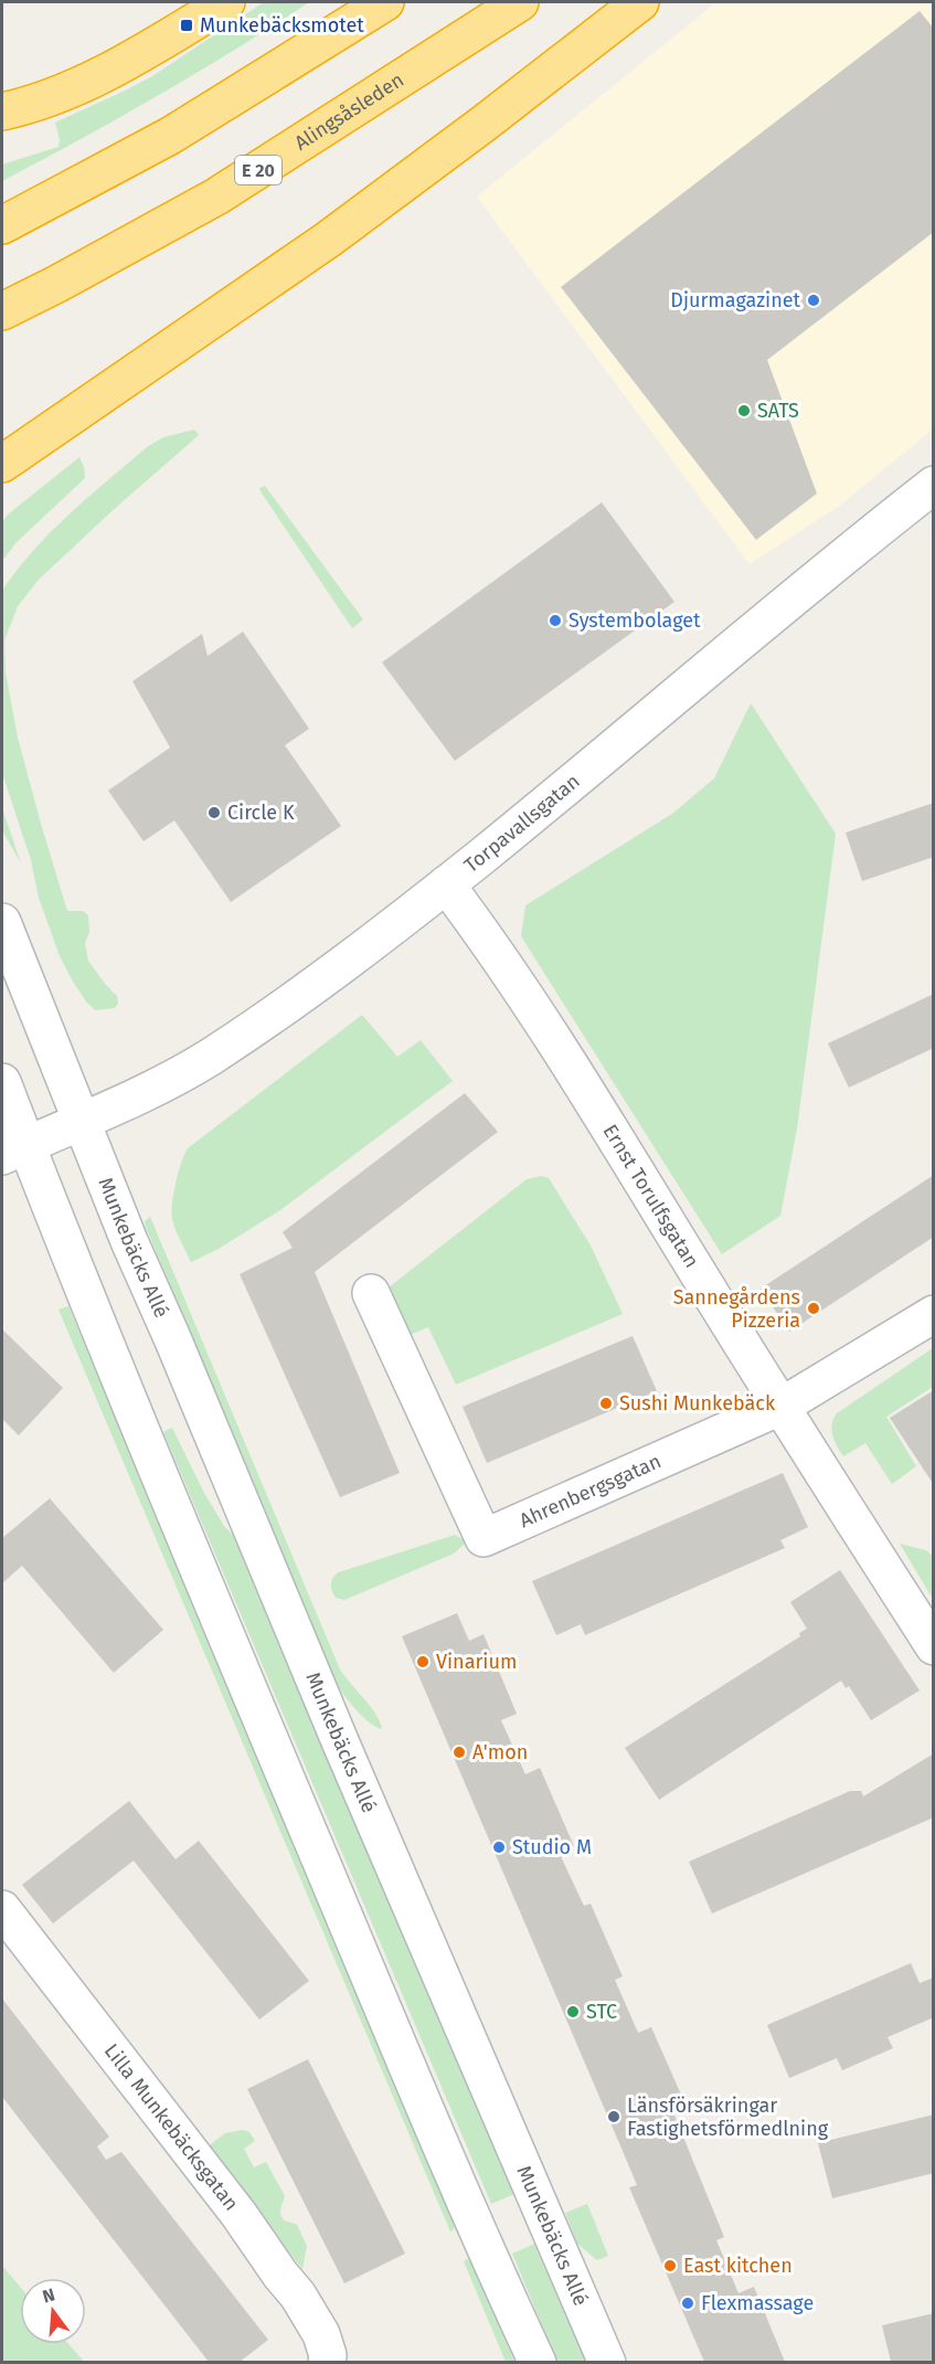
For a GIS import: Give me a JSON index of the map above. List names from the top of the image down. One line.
{"streets":{"highway":["Alingsåsleden","E 20"],"street":["Torpavallsgatan","Ernst Torulfsgatan","Munkebäcks Allé","Ahrenbergsgatan","Lilla Munkebäcksgatan"]},"crossings":[["Torpavallsgatan","Ernst Torulfsgatan"],["Torpavallsgatan","Munkebäcks Allé"],["Ernst Torulfsgatan","Ahrenbergsgatan"]],"places":{"transit":["Munkebäcksmotet"],"other":["Djurmagazinet","SATS","Systembolaget","Circle K","Sannegårdens Pizzeria","Sushi Munkebäck","Vinarium","A'mon","Studio M","STC","Länsförsäkringar Fastighetsförmedlning","East kitchen","Flexmassage"]},"north":"top"}
